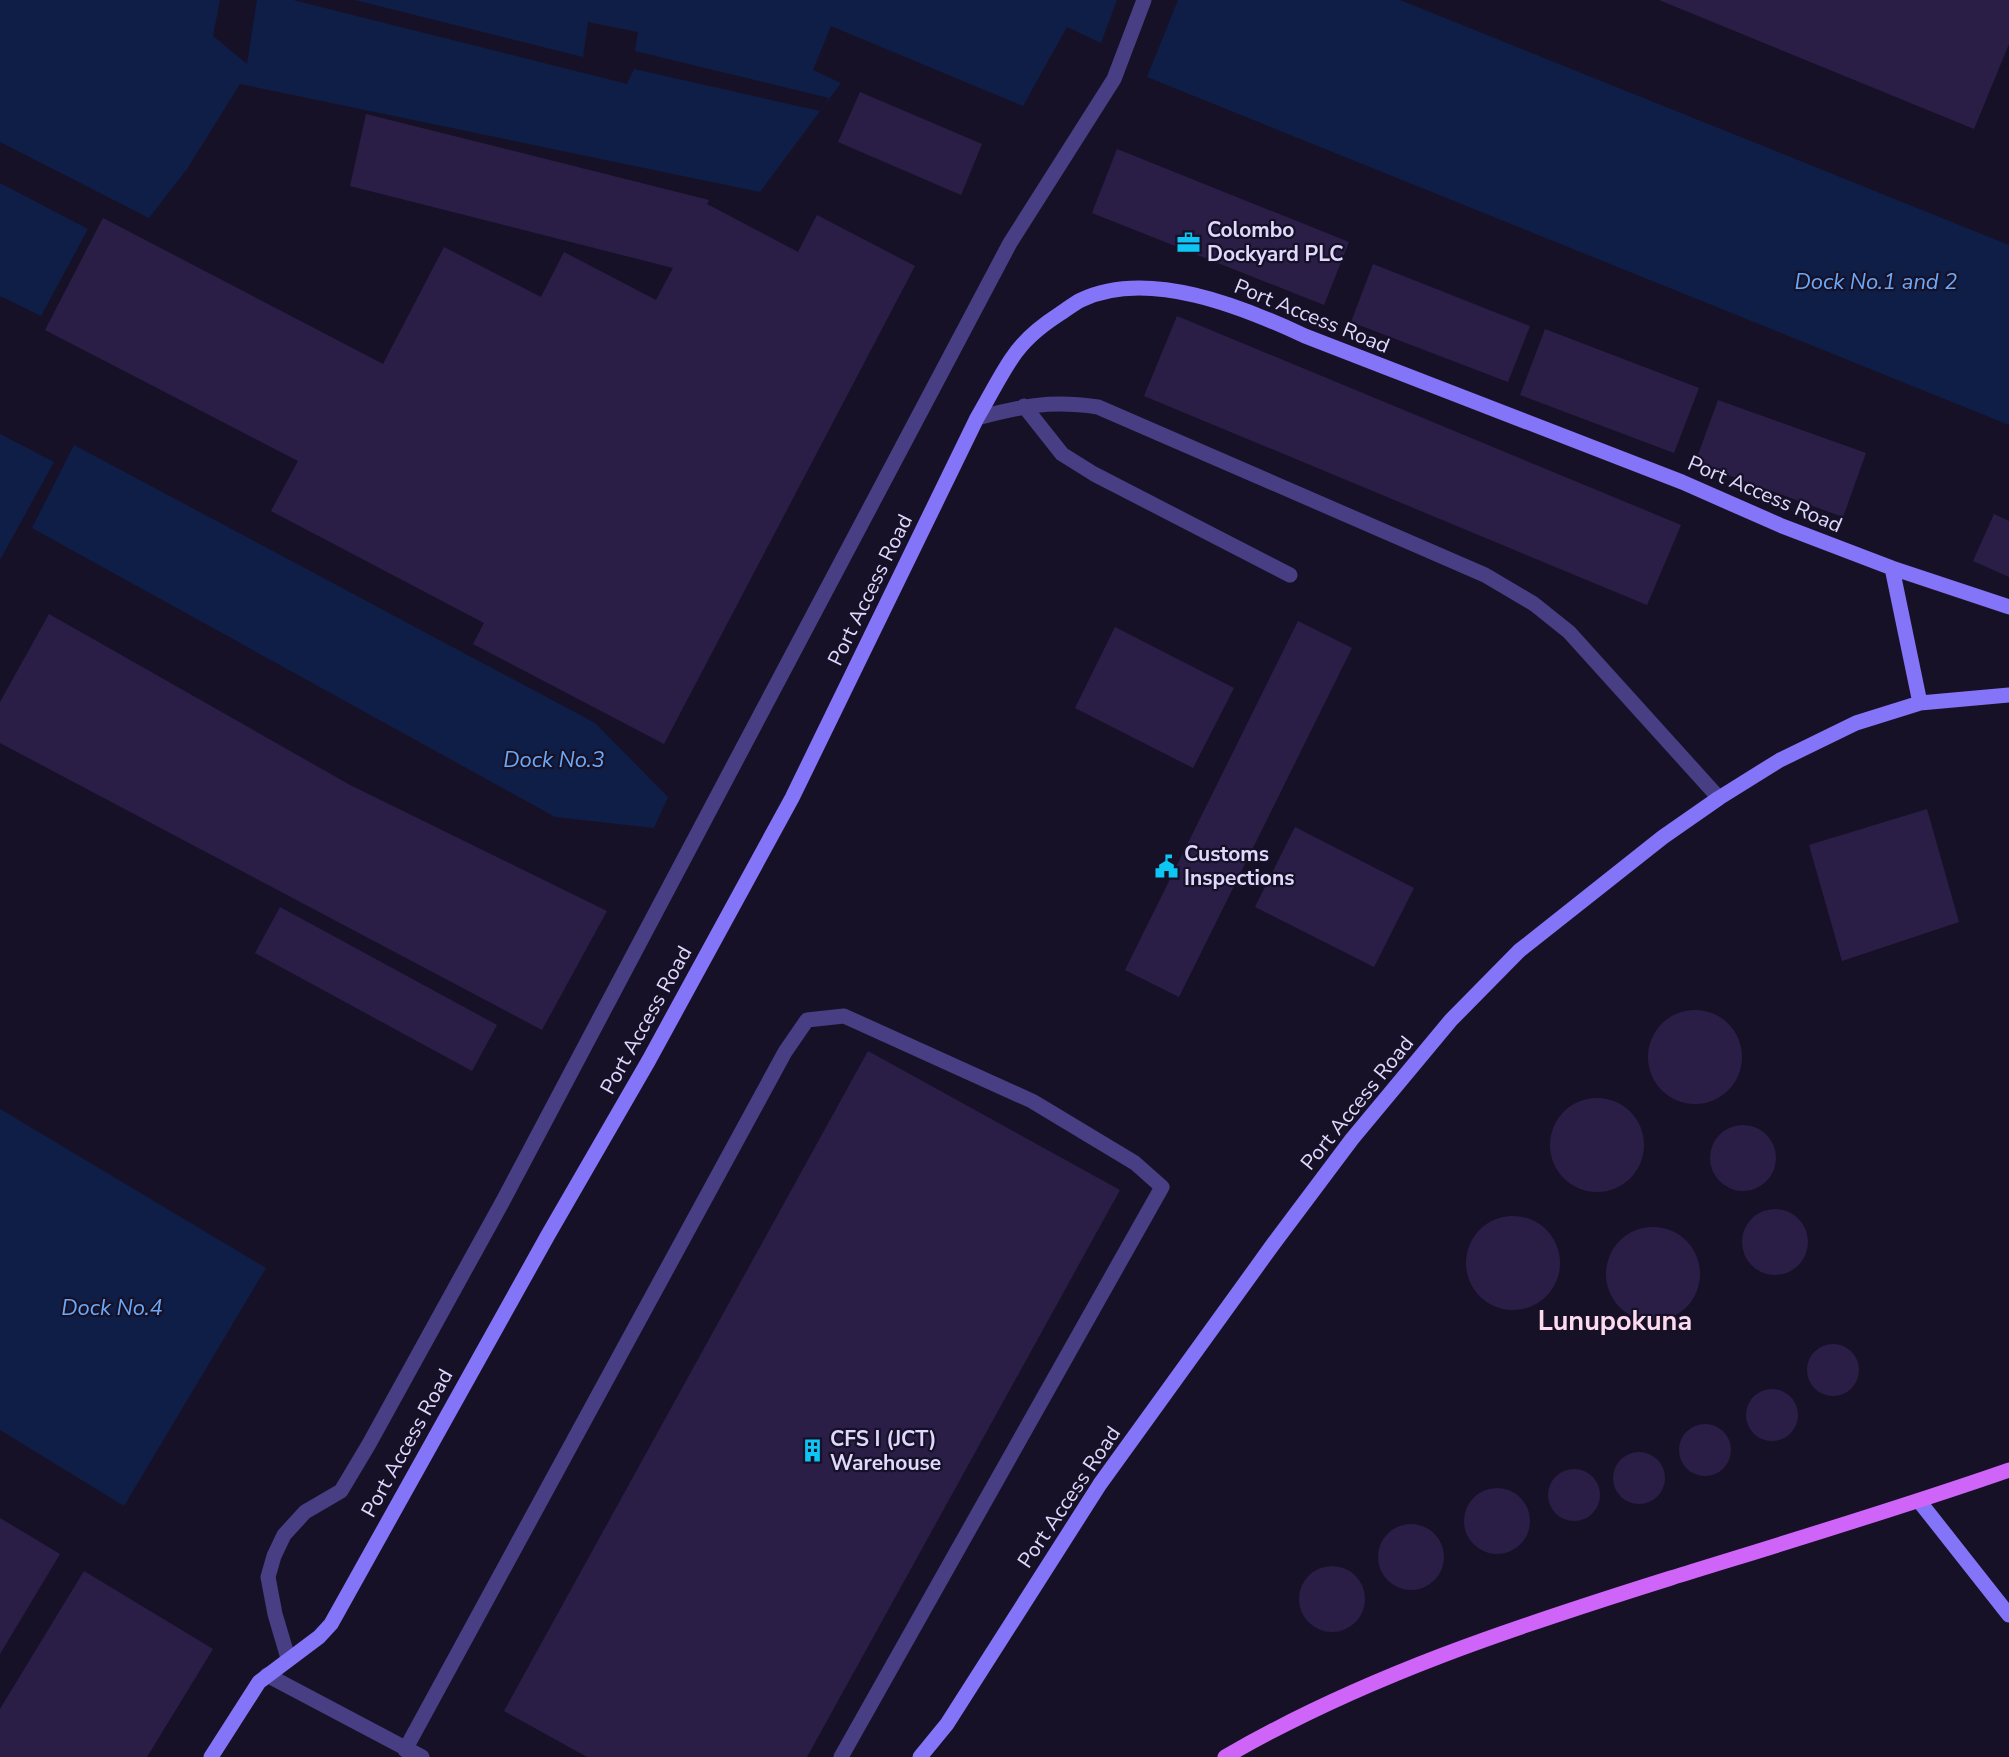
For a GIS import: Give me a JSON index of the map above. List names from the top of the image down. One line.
{"streets":{"main road":["Port Access Road"]},"districts":["Lunupokuna"],"water":["Dock No.1 and 2","Dock No.3","Dock No.4"],"places":{"office":["Colombo Dockyard PLC"],"public building":["Customs Inspections"],"building":["CFS I (JCT) Warehouse"]}}
